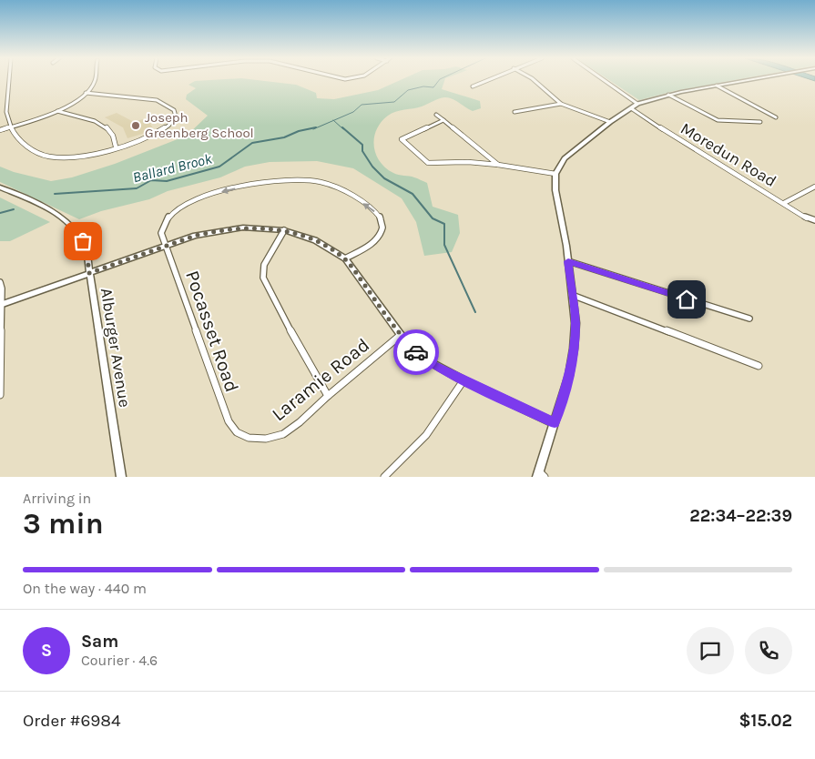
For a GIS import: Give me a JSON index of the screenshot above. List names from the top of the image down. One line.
{"streets":{"street":["Moredun Road","Pocasset Road","Alburger Avenue","Laramie Road"]},"crossings":[["Pocasset Road","Laramie Road"]],"water":["Ballard Brook"],"places":["Joseph Greenberg School"],"page":{"heading":["3 min","Arriving in","22:34–22:39"],"panel":["Sam","Courier · 4.6","Order #6984","$15.02"],"bar":"On the way · 440 m","round":"S"}}
